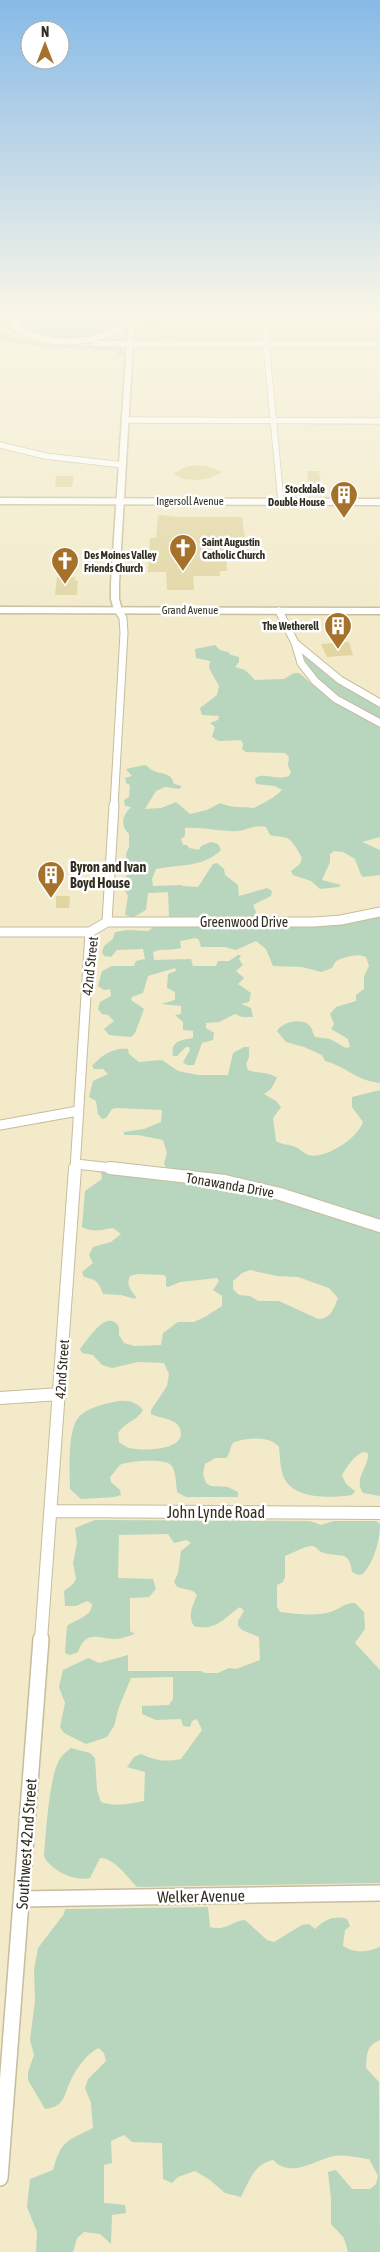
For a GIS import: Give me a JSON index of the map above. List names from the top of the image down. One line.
{"streets":{"main road":["Ingersoll Avenue","Grand Avenue"],"street":["Greenwood Drive","42nd Street","Tonawanda Drive","John Lynde Road","Southwest 42nd Street","Welker Avenue"]},"crossings":[["Ingersoll Avenue","42nd Street"],["Grand Avenue","42nd Street"],["Greenwood Drive","42nd Street"],["42nd Street","Tonawanda Drive"],["42nd Street","John Lynde Road"],["42nd Street","Southwest 42nd Street"],["John Lynde Road","Southwest 42nd Street"],["Southwest 42nd Street","Welker Avenue"]],"places":{"building":["Stockdale Double House","The Wetherell","Byron and Ivan Boyd House"],"church":["Saint Augustin Catholic Church","Des Moines Valley Friends Church"]},"north":"top"}
